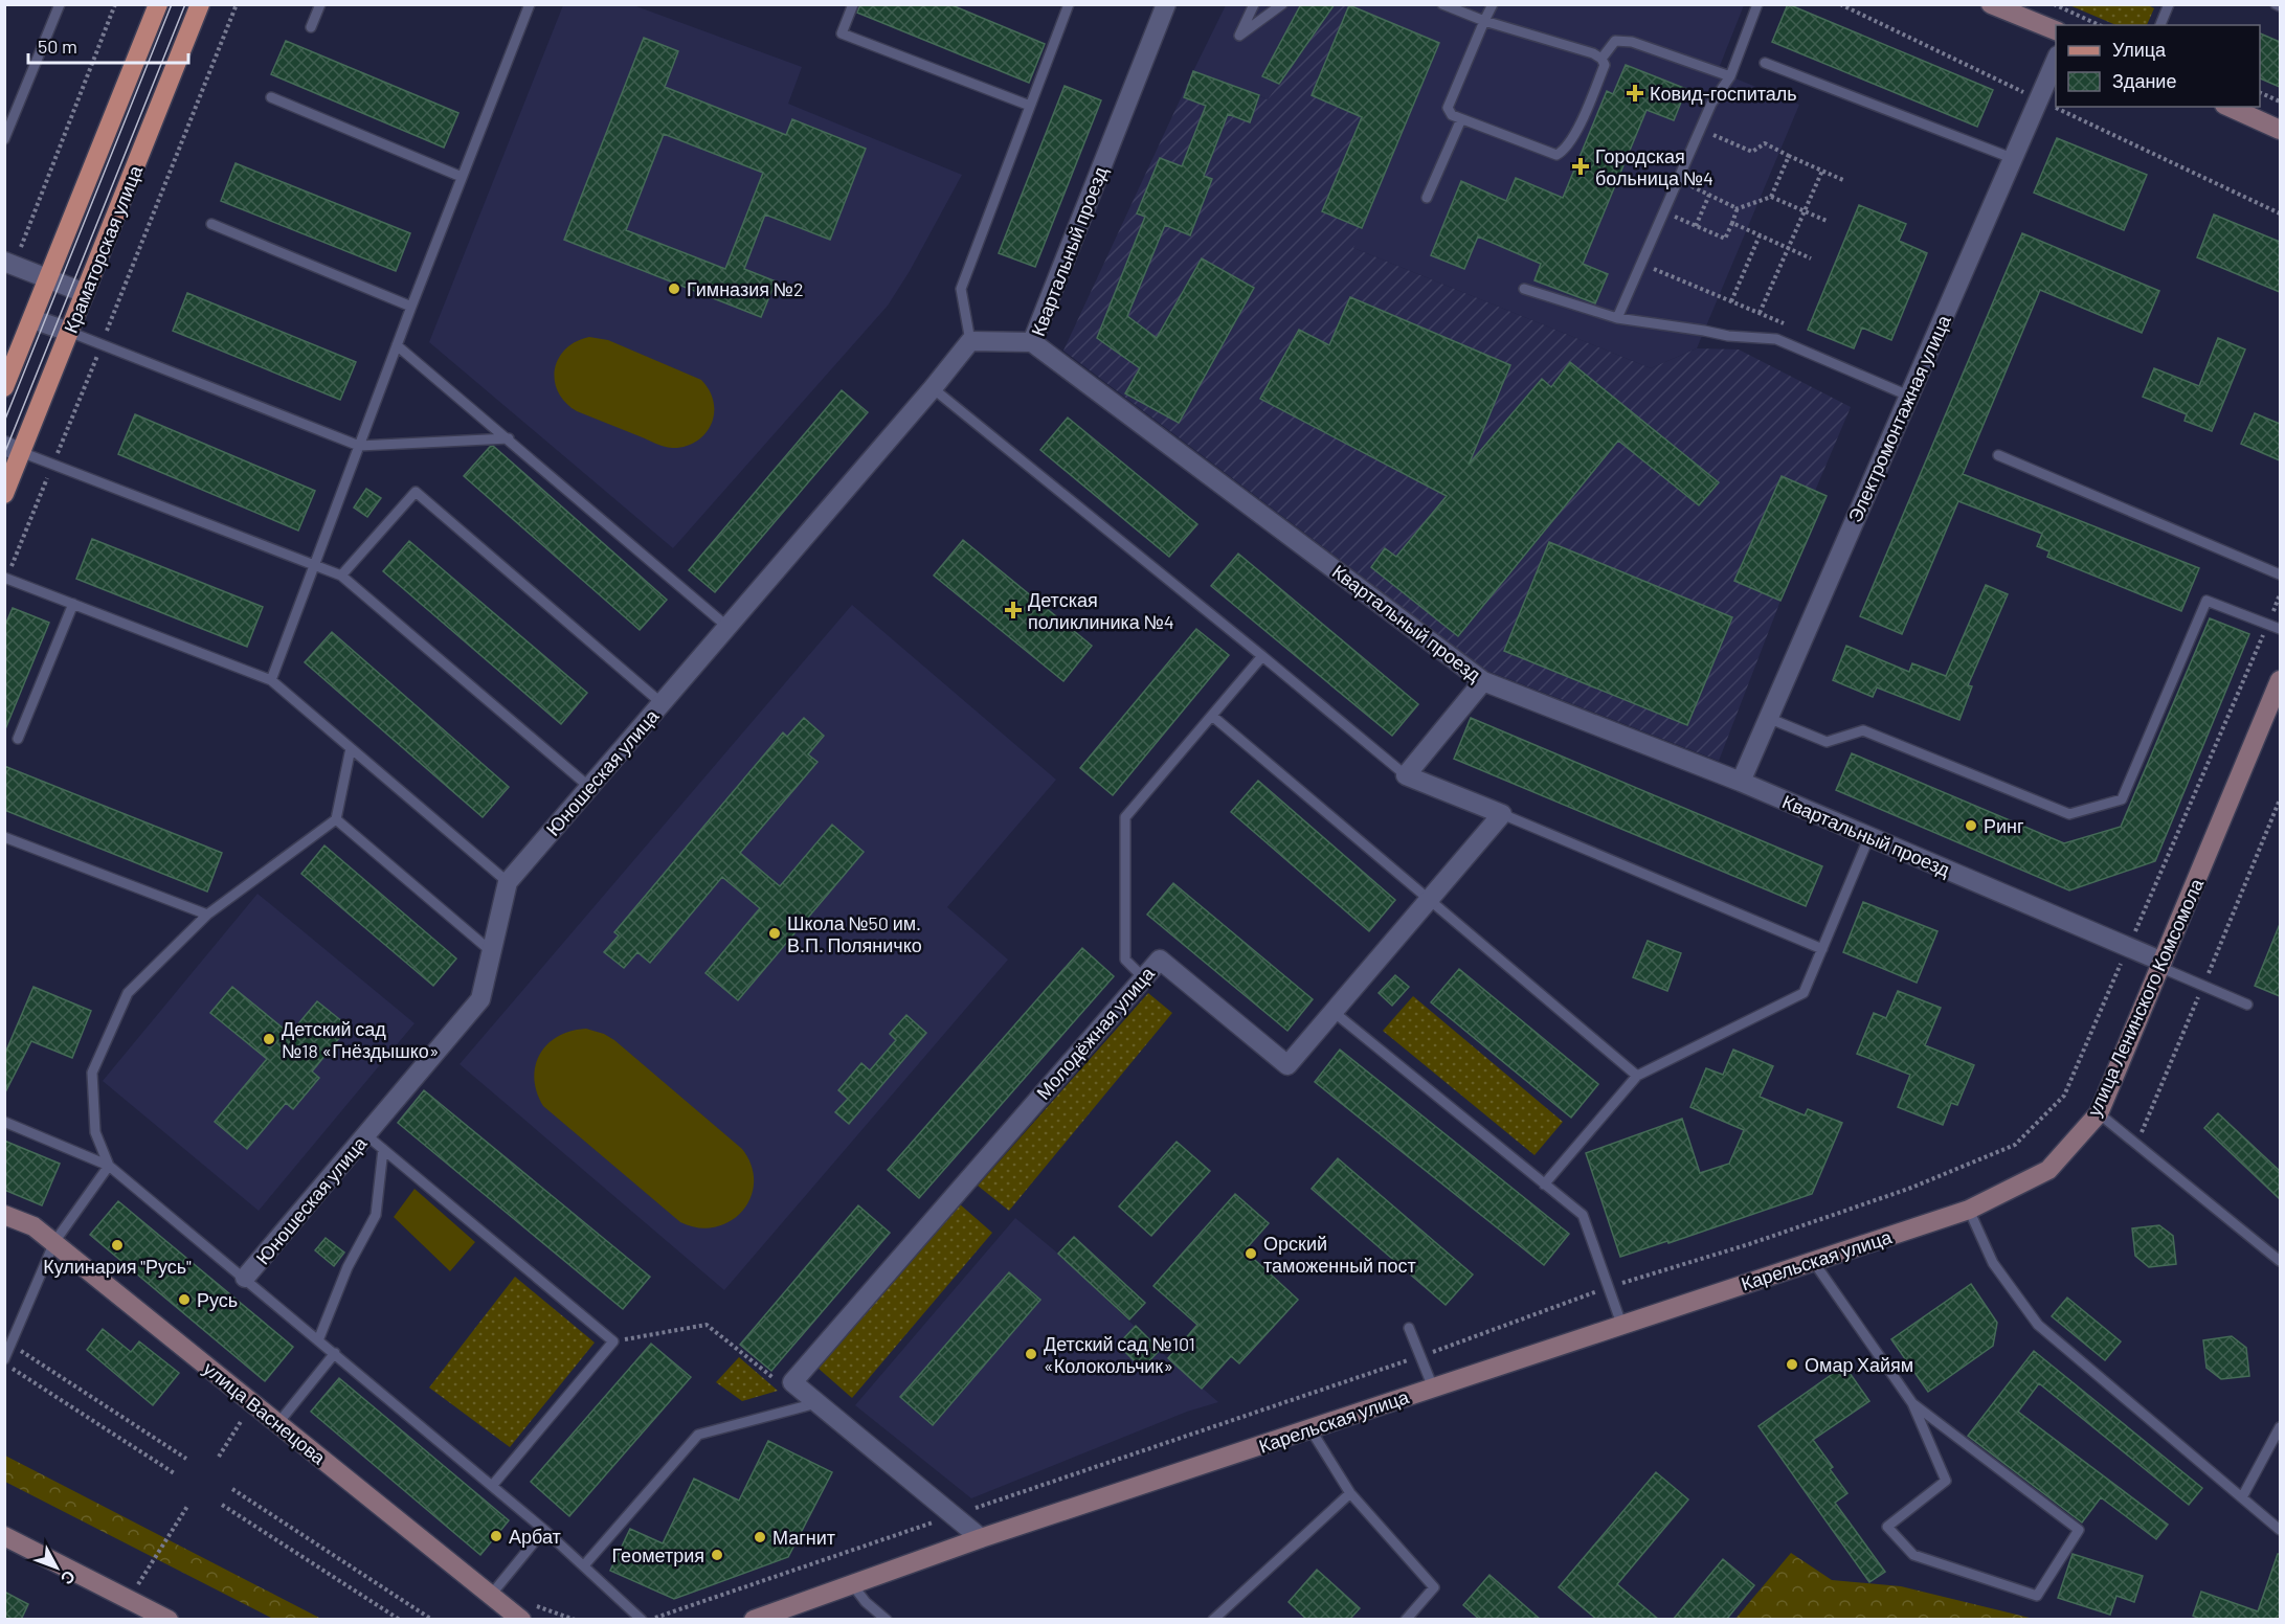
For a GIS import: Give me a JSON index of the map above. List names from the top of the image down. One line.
{"streets":{"main road":["Краматорская улица"],"street":["Квартальный проезд","Электромонтажная улица","Юношеская улица","улица Ленинского Комсомола","Молодёжная улица","Карельская улица","улица Васнецова"]},"crossings":[["Квартальный проезд","Электромонтажная улица"],["Квартальный проезд","улица Ленинского Комсомола"],["улица Ленинского Комсомола","Карельская улица"]],"places":{"health":["Ковид-госпиталь","Городская больница №4","Детская поликлиника №4"],"other":["Гимназия №2","Ринг","Школа №50 им. В.П. Поляничко","Детский сад №18 «Гнёздышко»","Кулинария \"Русь\"","Орский таможенный пост","Русь","Детский сад №101 «Колокольчик»","Омар Хайям","Арбат","Магнит","Геометрия"]},"legend":["Улица","Здание"],"scale_bar":"50 m","north":"bottom right"}
